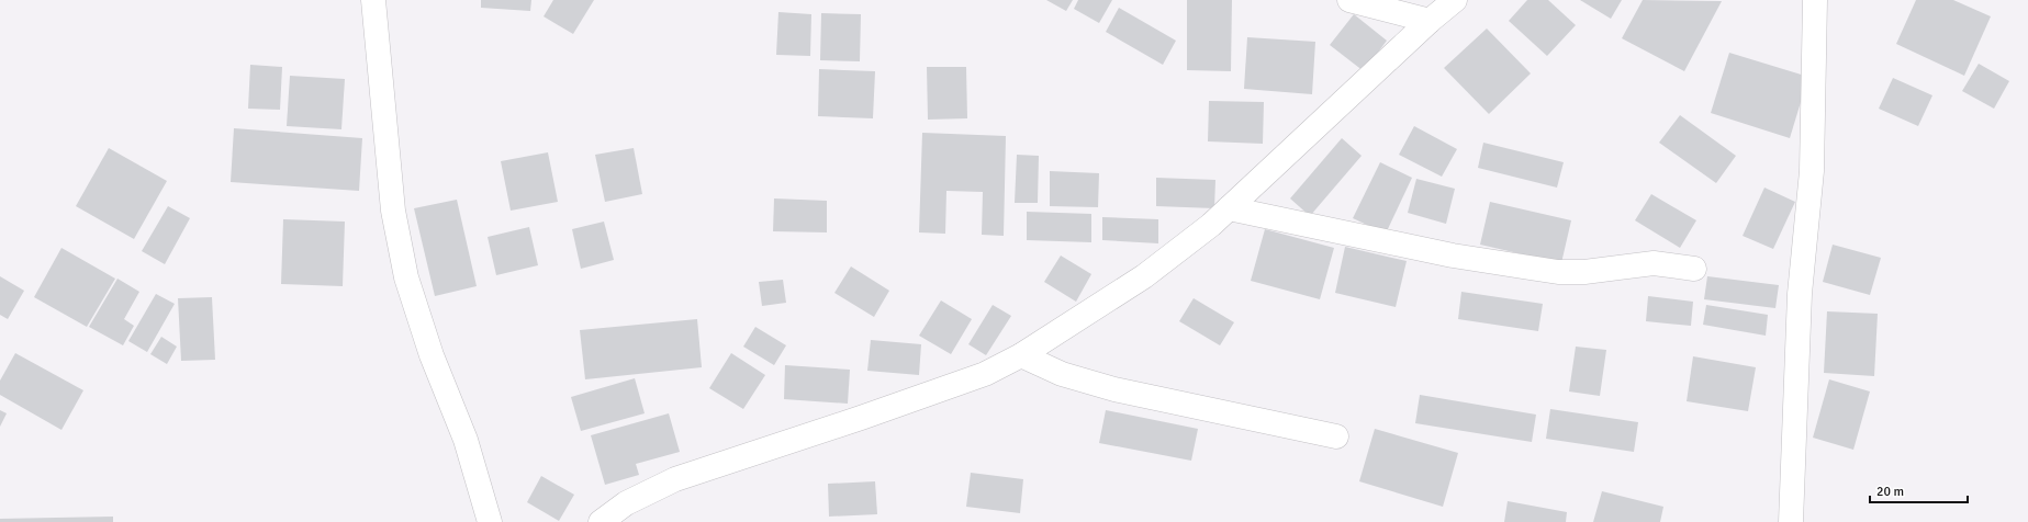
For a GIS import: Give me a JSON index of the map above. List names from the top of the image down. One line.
{"scale_bar":"20 m"}
